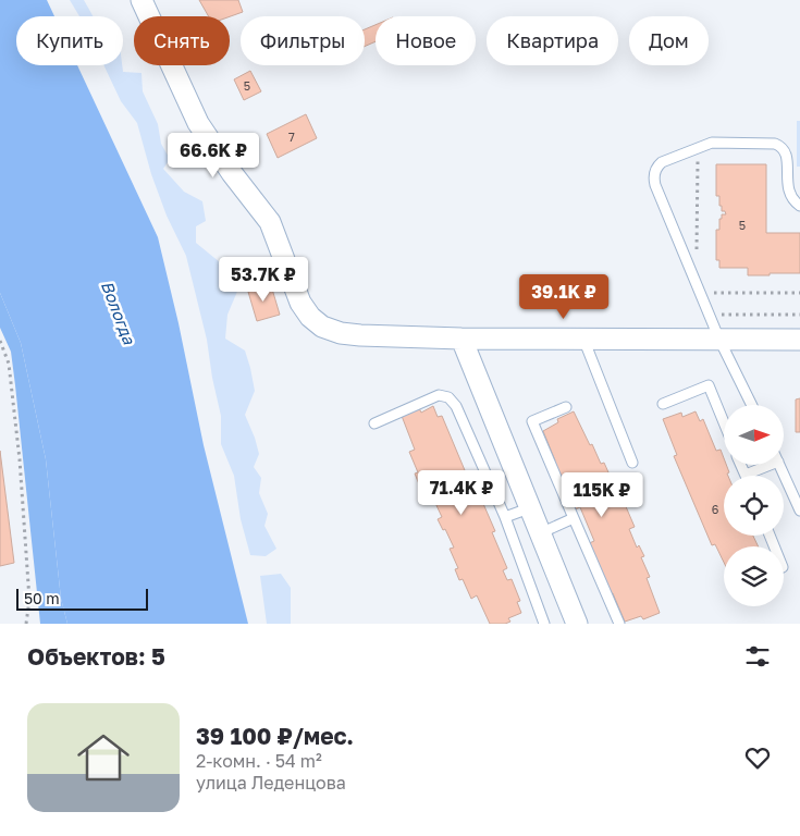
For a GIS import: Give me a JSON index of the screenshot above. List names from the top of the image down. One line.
{"water":["Вологда"],"house_numbers":["5","7","5","6"],"scale_bar":"50 m","north":"right","page":{"chip":["Купить","Снять","Фильтры","Новое","Квартира","Дом"],"price":["66.6K ₽","53.7K ₽","39.1K ₽","71.4K ₽","115K ₽"],"scale":"50 m","heading":"Объектов: 5","list":[{"name":"39 100 ₽/мес.","note":"2-комн. · 54 m² · улица Леденцова"}]}}
